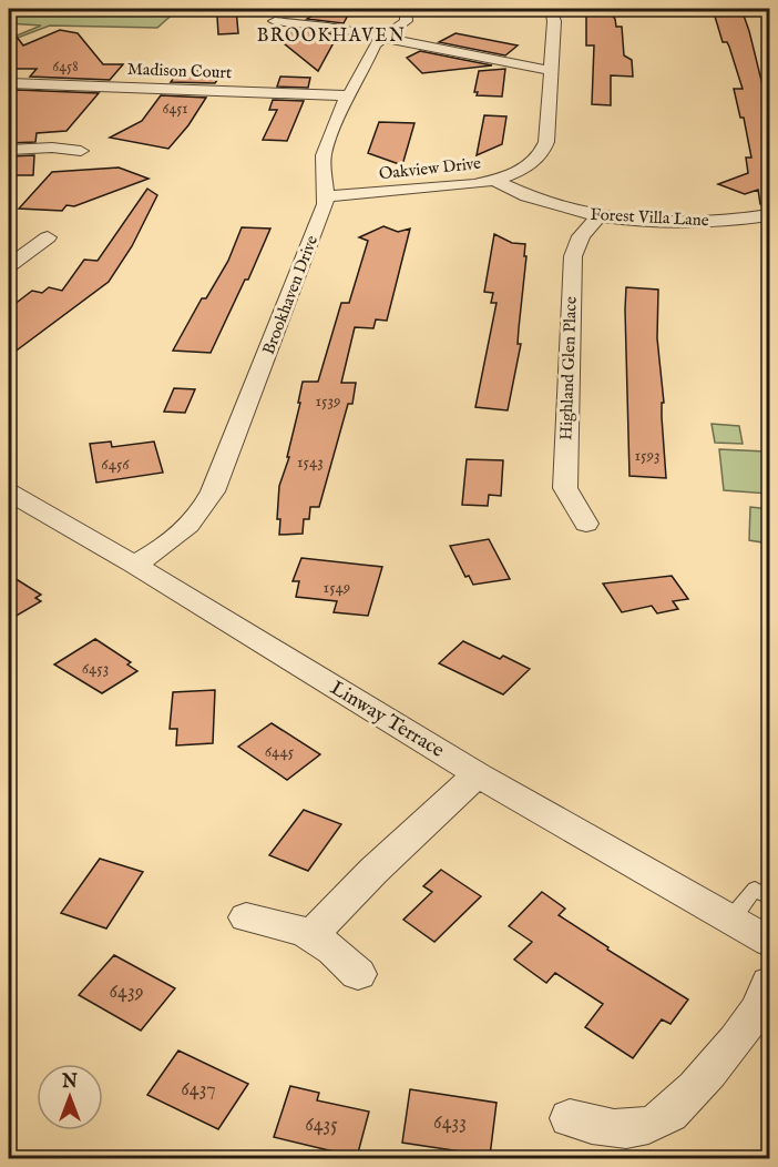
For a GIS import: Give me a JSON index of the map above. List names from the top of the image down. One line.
{"streets":{"street":["Madison Court","Oakview Drive","Forest Villa Lane","Brookhaven Drive","Highland Glen Place","Linway Terrace"]},"crossings":[["Madison Court","Brookhaven Drive"],["Oakview Drive","Forest Villa Lane"],["Oakview Drive","Brookhaven Drive"],["Forest Villa Lane","Highland Glen Place"],["Brookhaven Drive","Linway Terrace"]],"districts":["BROOKHAVEN"],"house_numbers":["6458","6451","1539","1593","1543","6456","1549","6453","6445","6439","6437","6433","6435"],"north":"top"}
